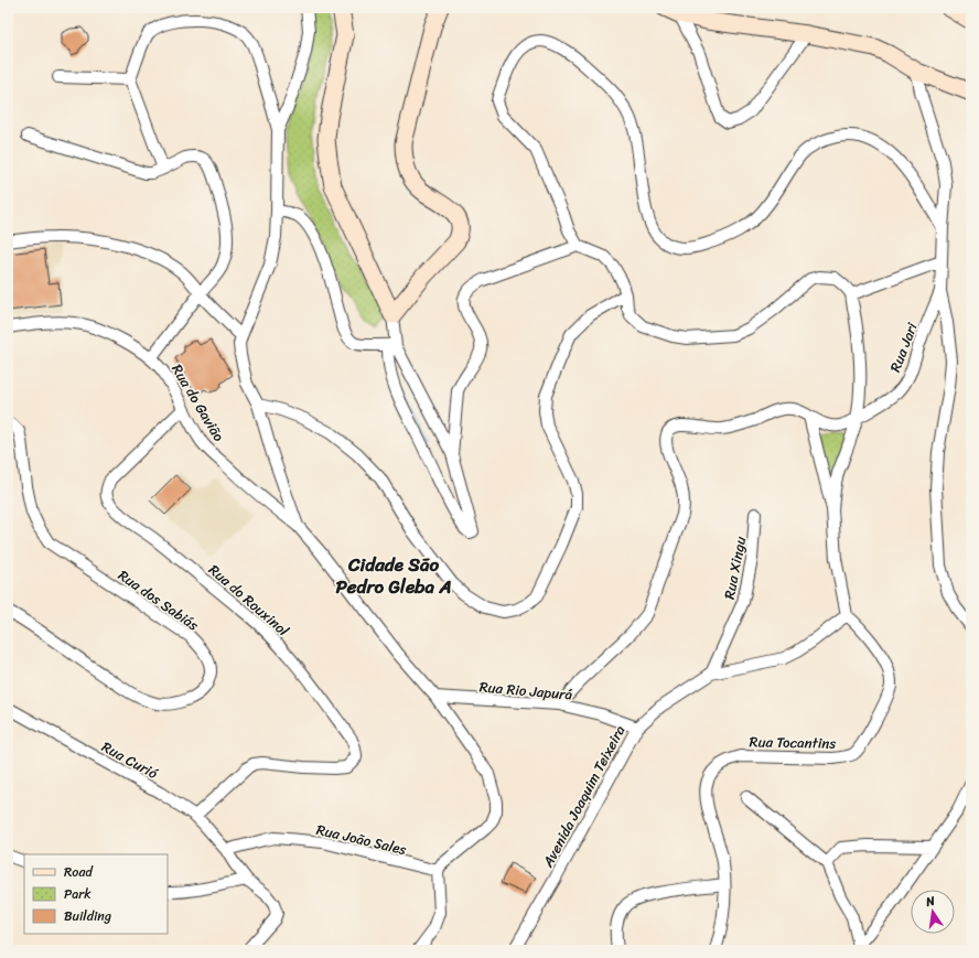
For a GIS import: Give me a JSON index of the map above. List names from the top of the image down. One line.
{"streets":{"street":["Rua Jari","Rua do Gavião","Rua Xingu","Rua dos Sabiás","Rua do Rouxinol","Rua Rio Japurá","Rua Tocantins","Rua Curió","Avenida Joaquim Teixeira","Rua João Sales"]},"crossings":[["Rua Jari","Rua Rio Japurá"],["Rua do Gavião","Rua do Rouxinol"],["Rua Xingu","Avenida Joaquim Teixeira"],["Rua do Rouxinol","Rua Curió"],["Rua Rio Japurá","Avenida Joaquim Teixeira"],["Rua Tocantins","Avenida Joaquim Teixeira"],["Rua Curió","Rua João Sales"]],"districts":["Cidade São Pedro Gleba A"],"legend":["Road","Park","Building"],"north":"top"}
